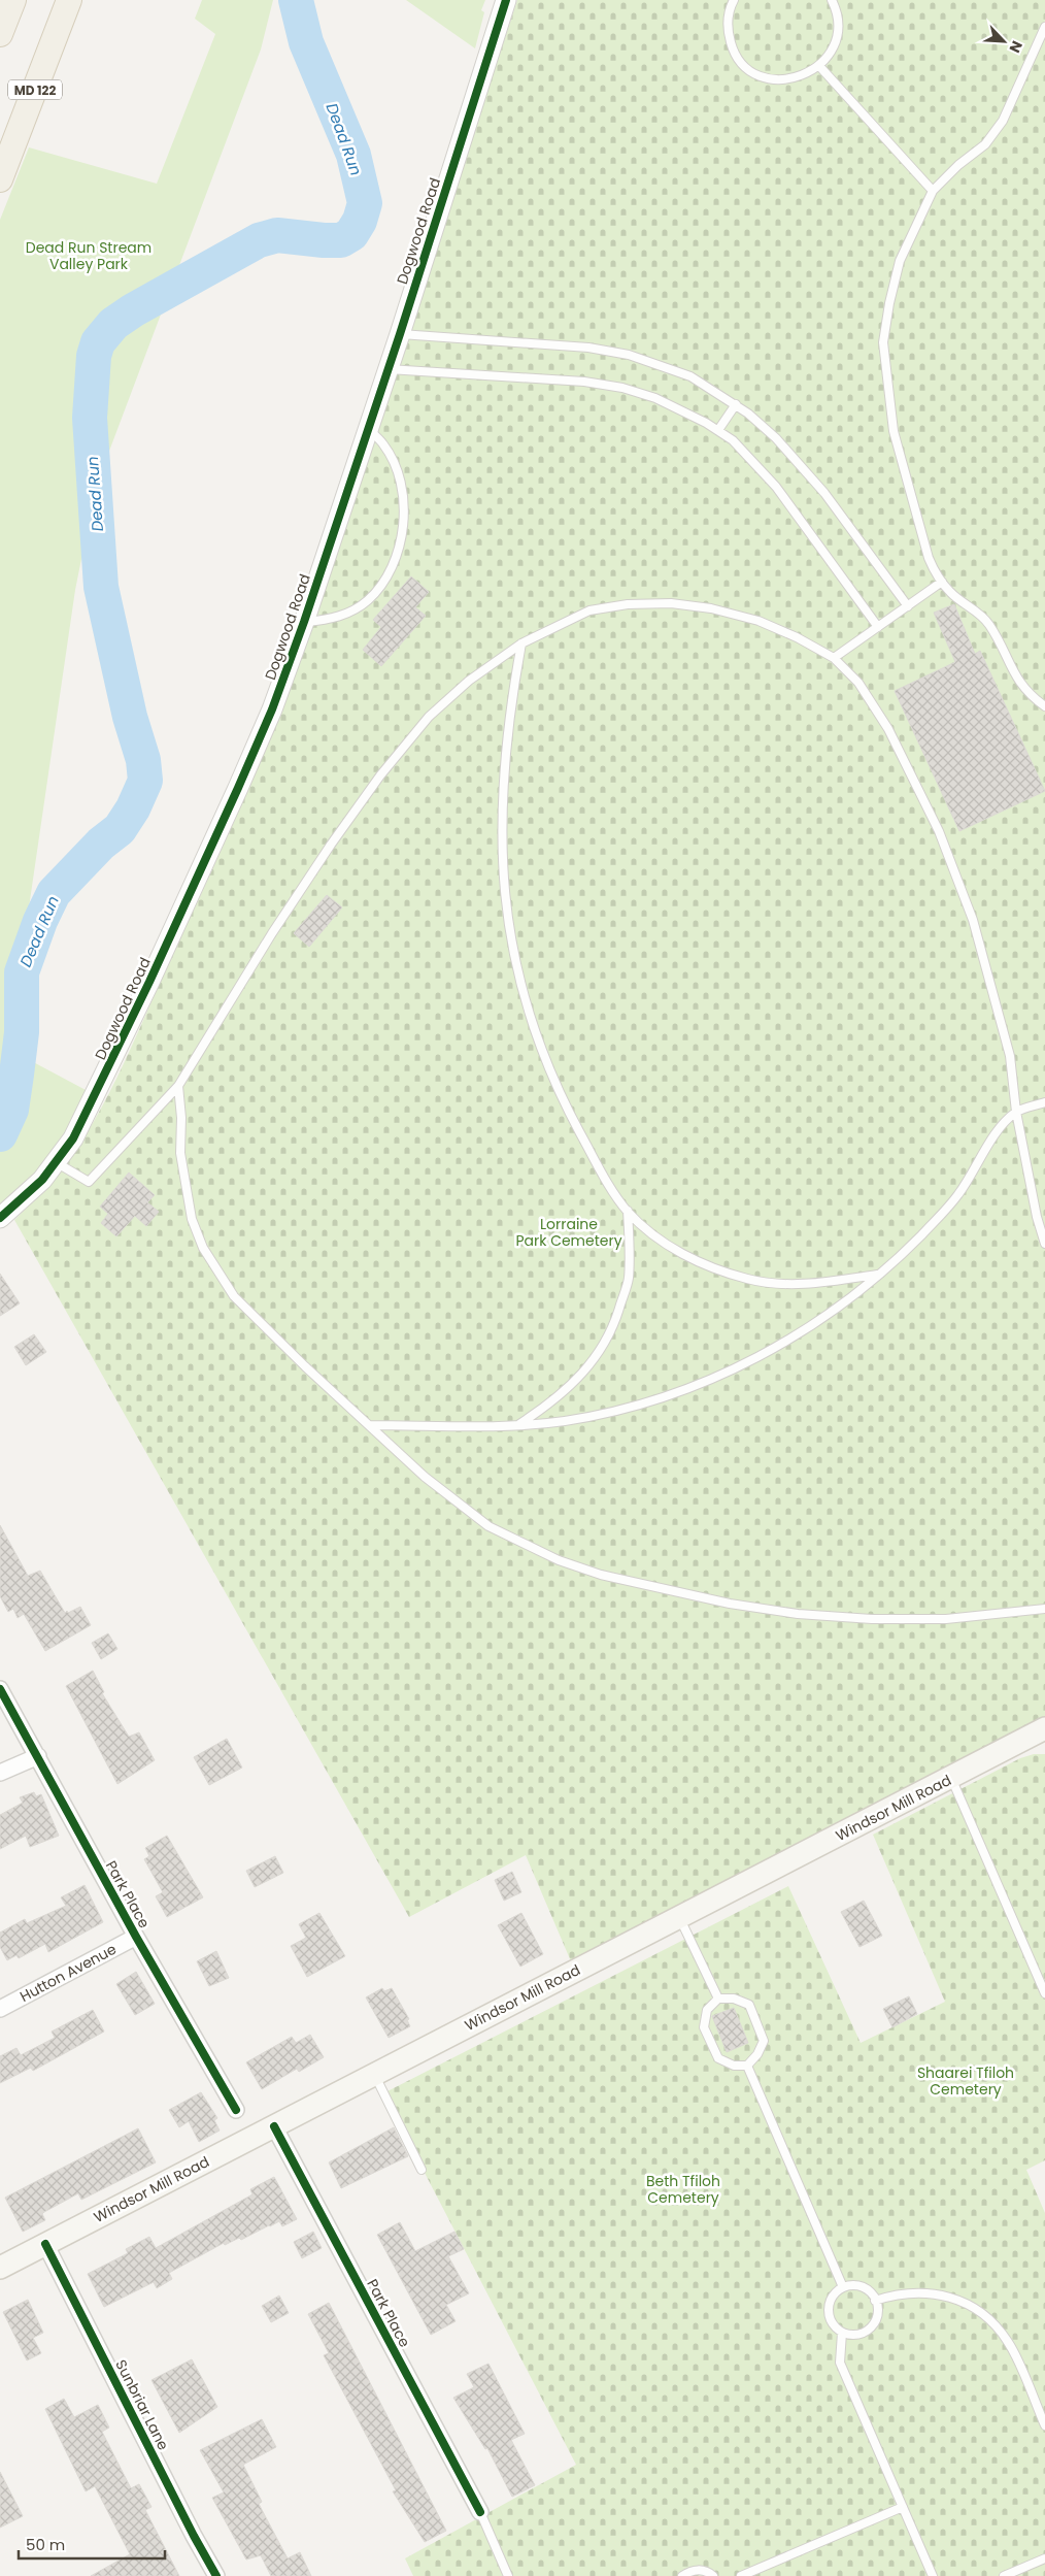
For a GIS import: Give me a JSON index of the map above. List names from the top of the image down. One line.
{"streets":{"main road":["MD 122","Windsor Mill Road"],"street":["Dogwood Road","Park Place","Hutton Avenue","Sunbriar Lane"]},"crossings":[["Windsor Mill Road","Park Place"],["Windsor Mill Road","Sunbriar Lane"],["Park Place","Hutton Avenue"]],"water":["Dead Run"],"parks":["Dead Run Stream Valley Park","Lorraine Park Cemetery","Shaarei Tfiloh Cemetery","Beth Tfiloh Cemetery"],"scale_bar":"50 m","north":"bottom right"}
